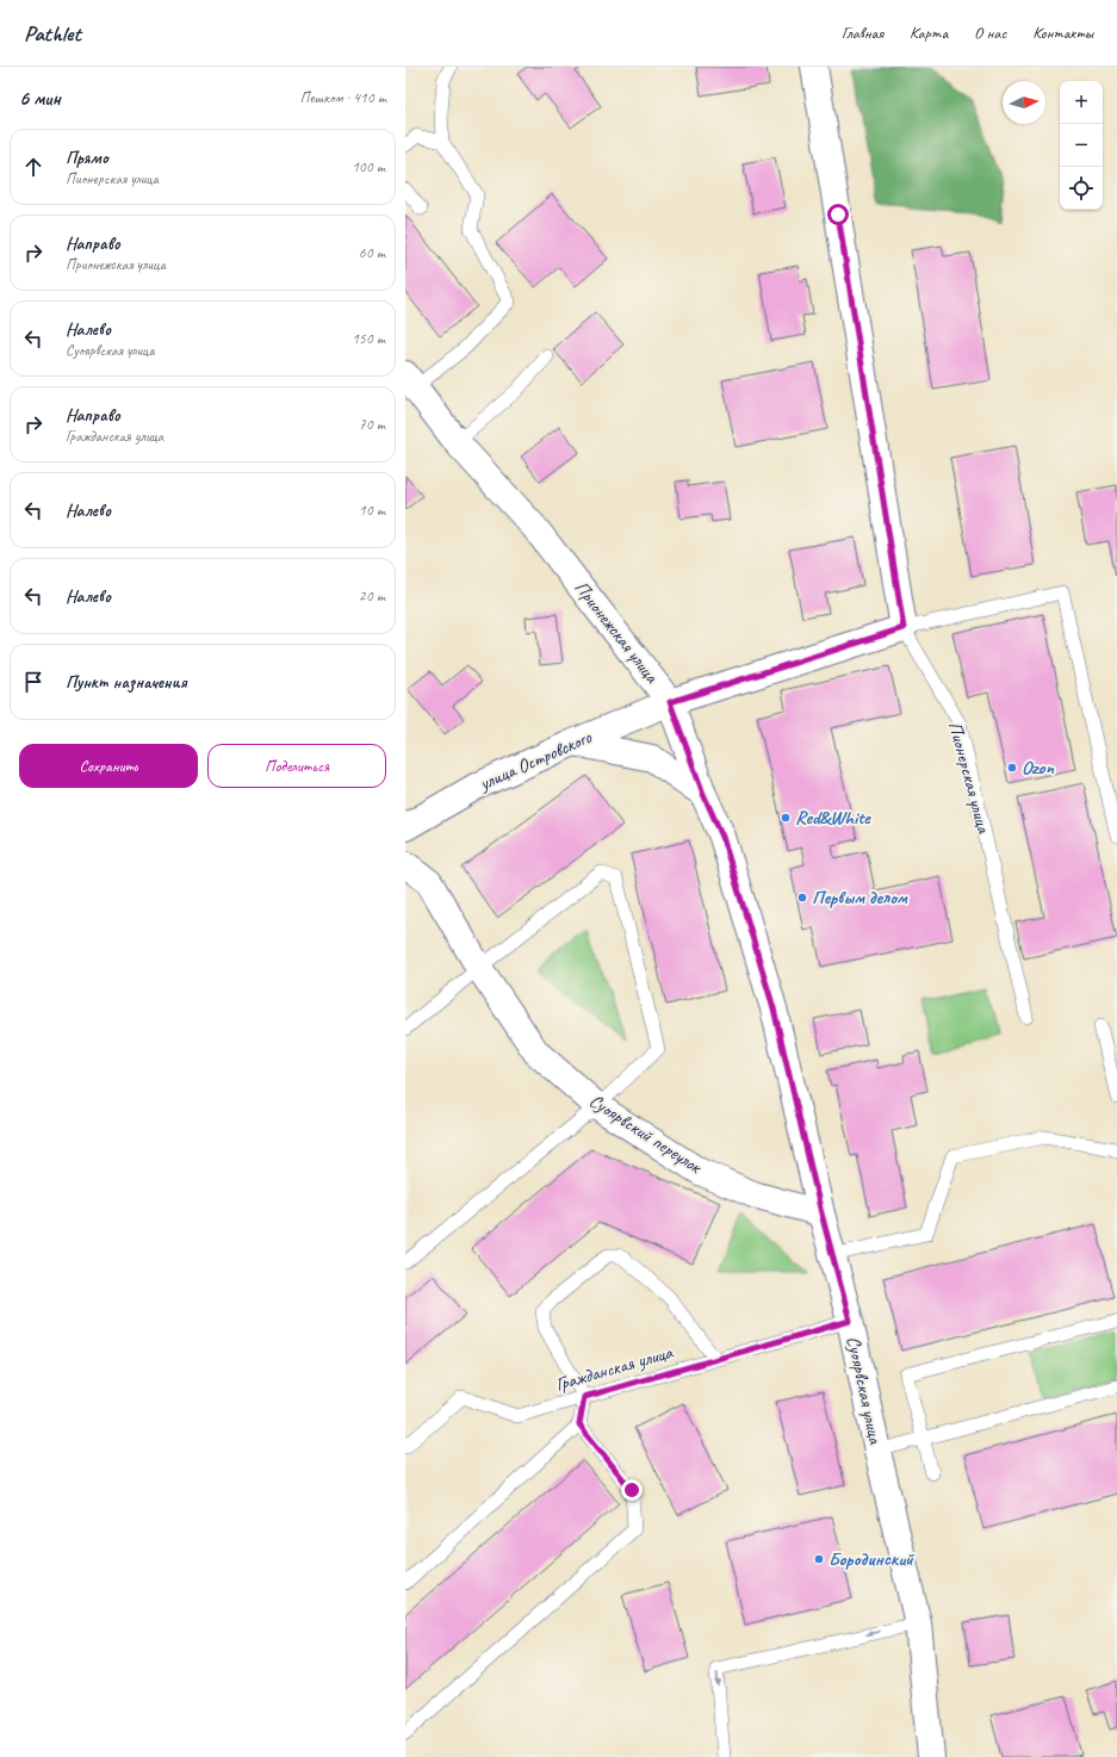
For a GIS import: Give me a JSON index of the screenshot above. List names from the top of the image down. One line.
{"streets":{"street":["Прионежская улица","улица Островского","Пионерская улица","Суоярвский переулок","Суоярвская улица"],"lane":["Гражданская улица"]},"crossings":[["Прионежская улица","улица Островского"],["Прионежская улица","Пионерская улица"],["Прионежская улица","Суоярвская улица"],["улица Островского","Суоярвская улица"],["Суоярвский переулок","Суоярвская улица"],["Гражданская улица","Суоярвская улица"]],"places":["Ozon","Red&White","Первым делом","Бородинский"],"north":"right","page":{"header":"Pathlet","nav":["Главная","Карта","О нас","Контакты"],"heading":["6 мин","Пешком · 410 m"],"map_buttons":["+","−"],"list":[["Прямо","Пионерская улица","100 m"],["Направо","Прионежская улица","60 m"],["Налево","Суоярвская улица","150 m"],["Направо","Гражданская улица","70 m"],["Налево","10 m"],["Налево","20 m"],"Пункт назначения"],"buttons":["Сохранить","Поделиться"]}}
